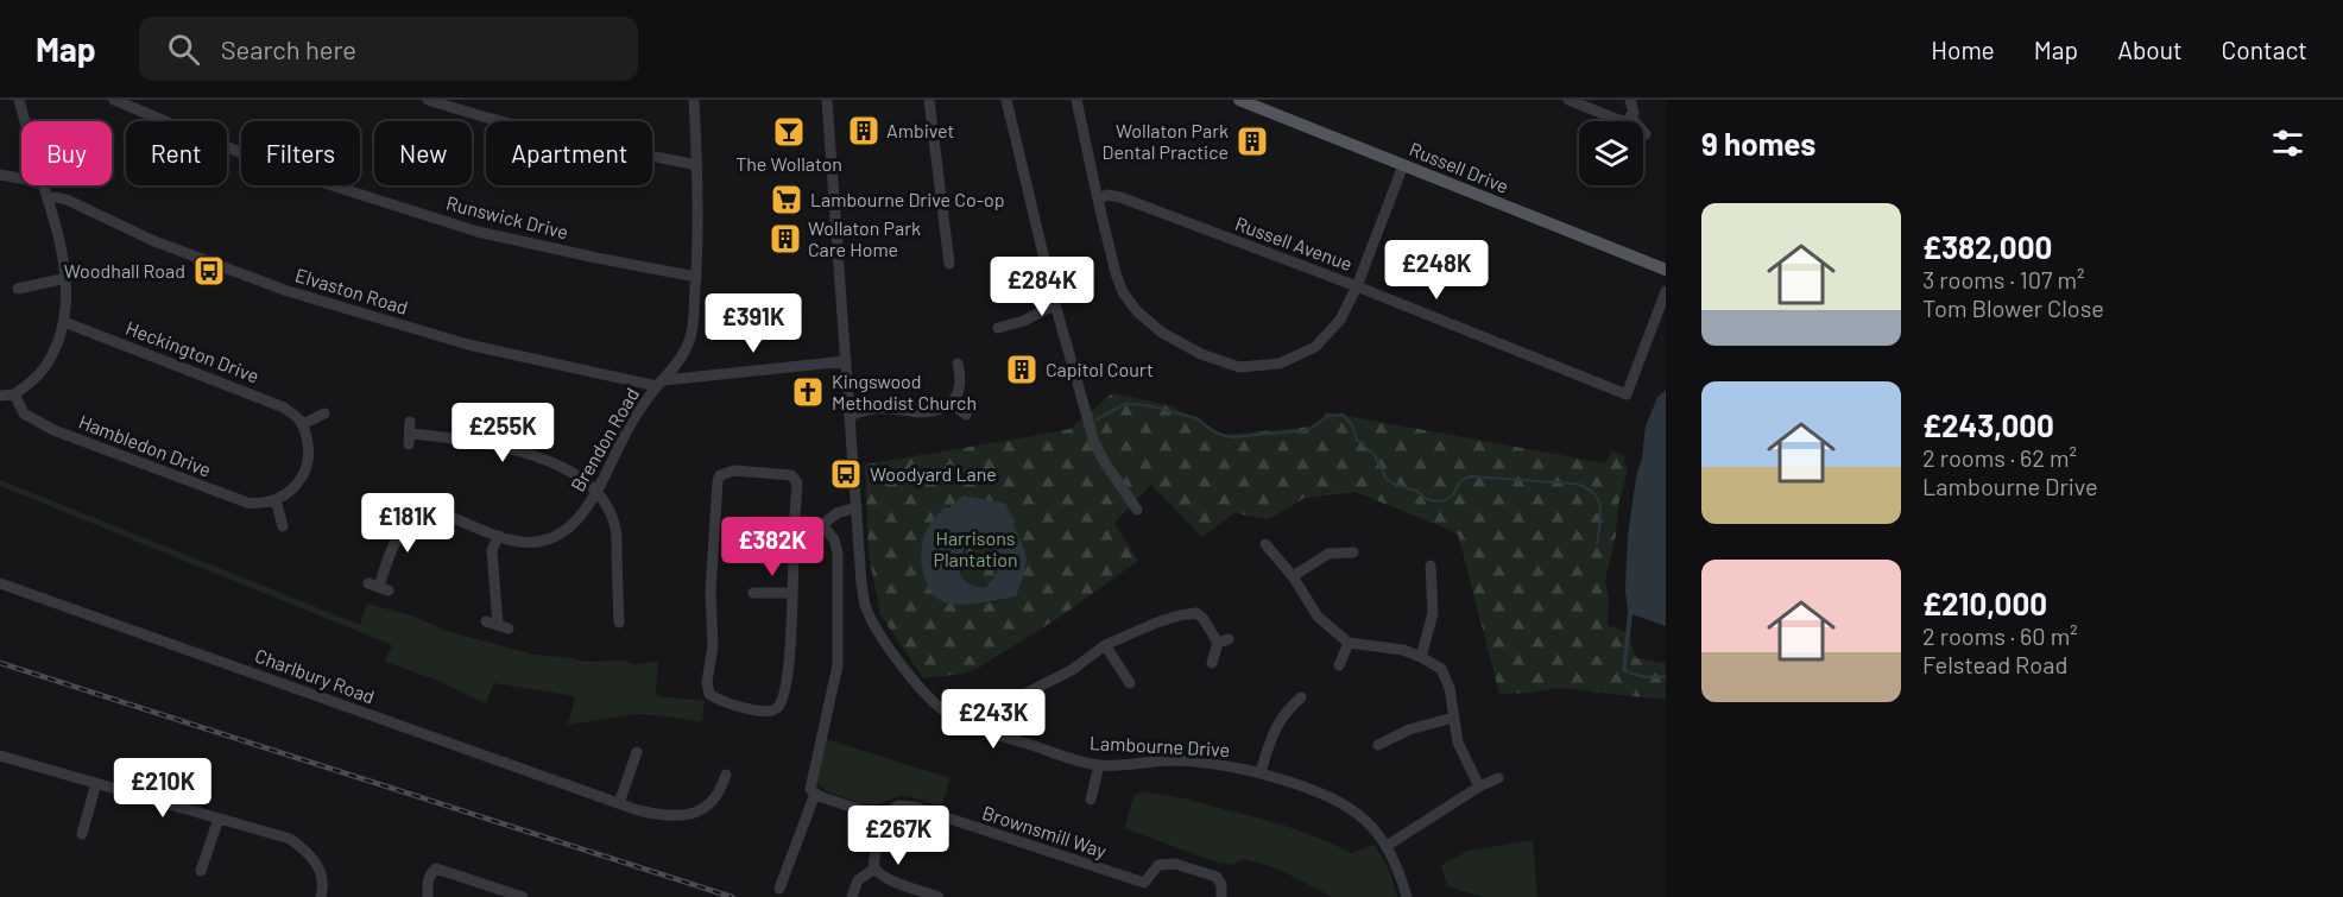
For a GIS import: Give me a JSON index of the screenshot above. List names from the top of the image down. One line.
{"streets":{"main road":["Russell Drive"],"street":["Runswick Drive","Russell Avenue","Elvaston Road","Heckington Drive","Brendon Road","Hambledon Drive","Charlbury Road","Lambourne Drive","Brownsmill Way"]},"crossings":[["Runswick Drive","Brendon Road"],["Elvaston Road","Brendon Road"],["Elvaston Road","Lambourne Drive"]],"parks":["Harrisons Plantation"],"places":{"building":["Ambivet","Wollaton Park Dental Practice","Wollaton Park Care Home","Capitol Court"],"bar":["The Wollaton"],"supermarket":["Lambourne Drive Co-op"],"bus stop":["Woodhall Road","Woodyard Lane"],"church":["Kingswood Methodist Church"]},"page":{"header":"Map","search":"Search here","nav":["Home","Map","About","Contact"],"heading":"9 homes","chip":["Buy","Rent","Filters","New","Apartment"],"list":[{"name":"£382,000","note":"3 rooms · 107 m² · Tom Blower Close"},{"name":"£243,000","note":"2 rooms · 62 m² · Lambourne Drive"},{"name":"£210,000","note":"2 rooms · 60 m² · Felstead Road"}],"price":["£248K","£284K","£391K","£255K","£181K","£382K","£243K","£210K","£267K"]}}
